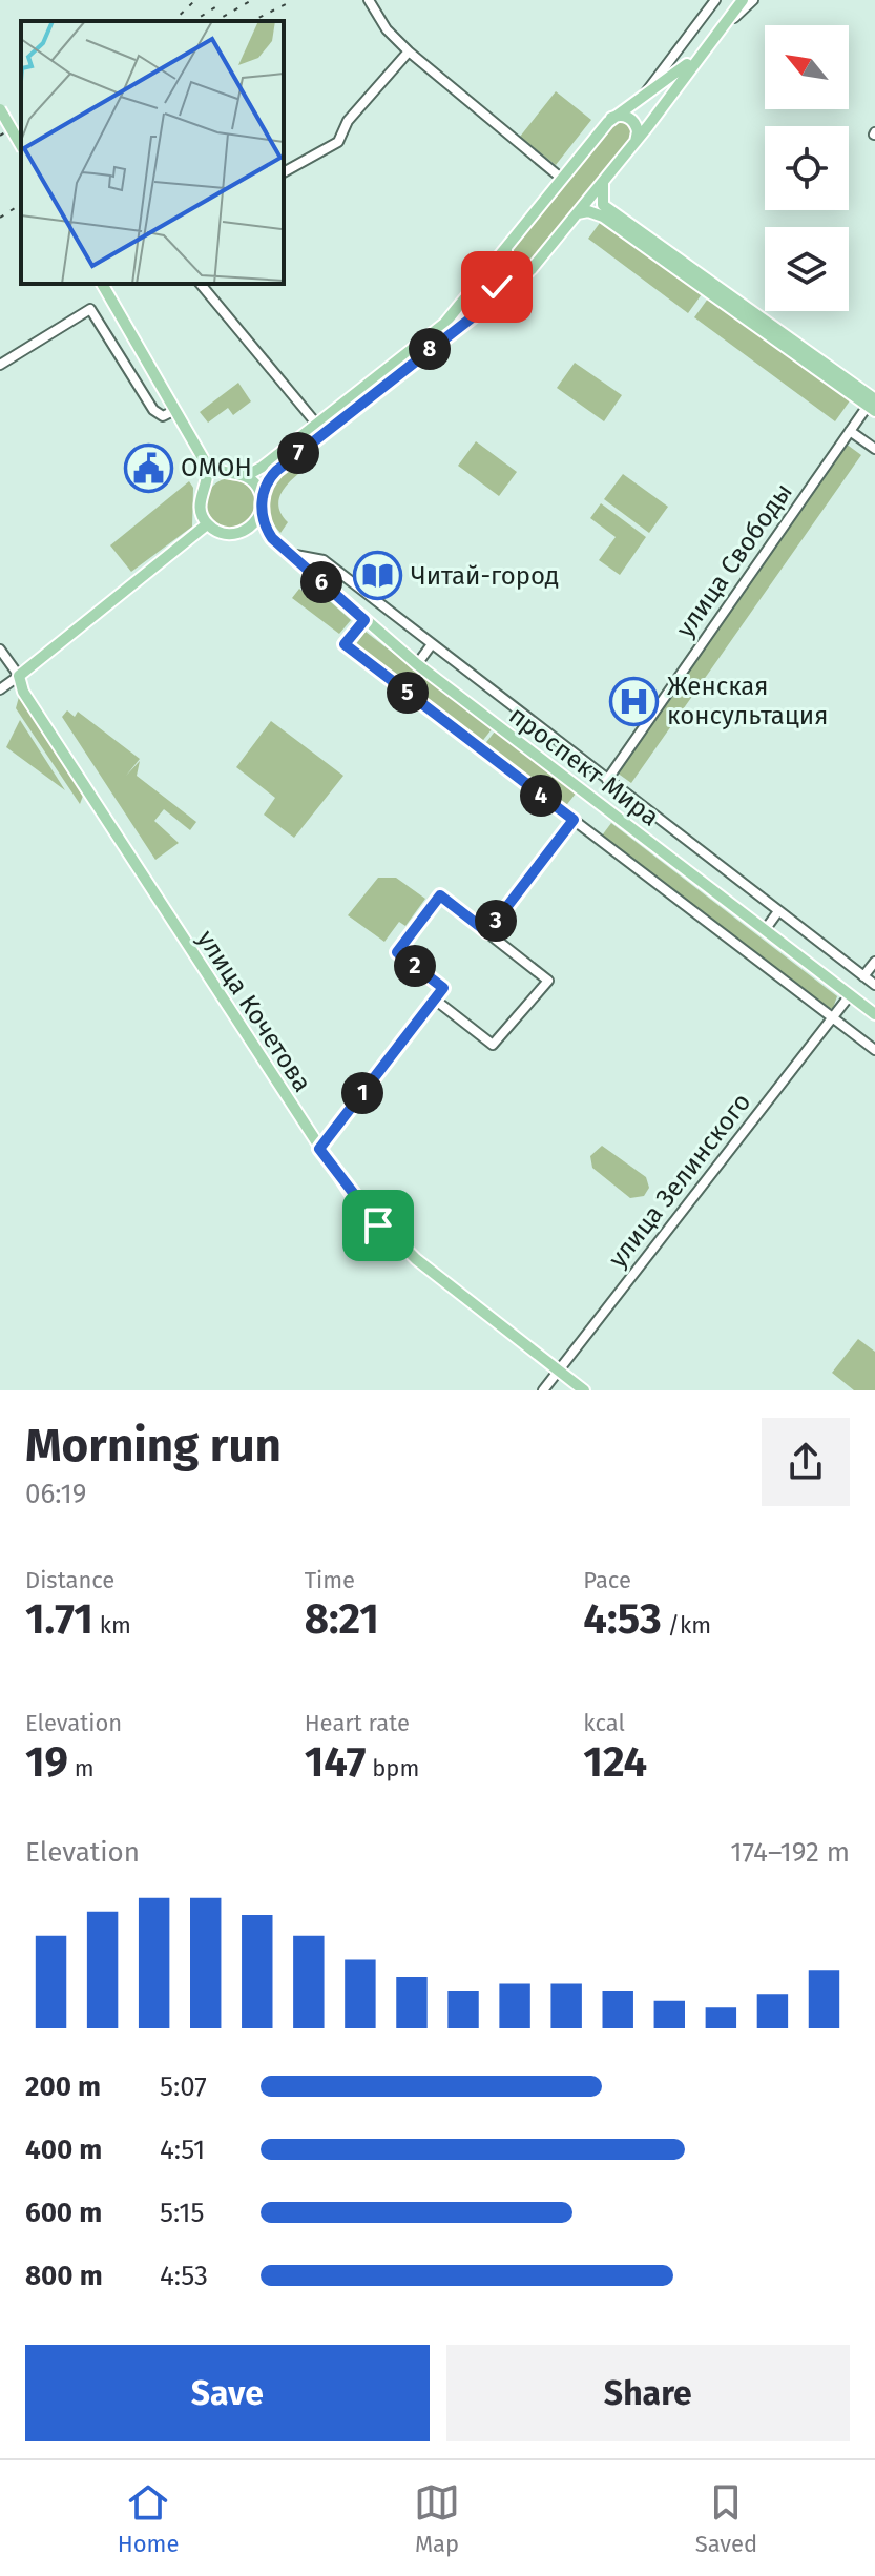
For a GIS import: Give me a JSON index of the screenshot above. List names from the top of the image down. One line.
{"streets":{"main road":["проспект Мира","улица Кочетова"],"street":["улица Свободы","улица Зелинского"]},"crossings":[["проспект Мира","улица Зелинского"],["улица Кочетова","улица Зелинского"]],"places":{"public building":["ОМОН"],"library":["Читай-город"],"hospital":["Женская консультация"]},"north":"top left","page":{"pins":["8","7","6","5","4","3","2","1"],"heading":["Morning run","06:19"],"stats":[["Distance","1.71 km"],["Time","8:21"],["Pace","4:53 /km"],["Elevation","19 m"],["Heart rate","147 bpm"],["kcal","124"]],"chart":["Elevation","174–192 m"],"list":[{"name":"200 m","note":"5:07"},{"name":"400 m","note":"4:51"},{"name":"600 m","note":"5:15"},{"name":"800 m","note":"4:53"}],"buttons":["Save","Share"],"tabs":["Home","Map","Saved"]}}
